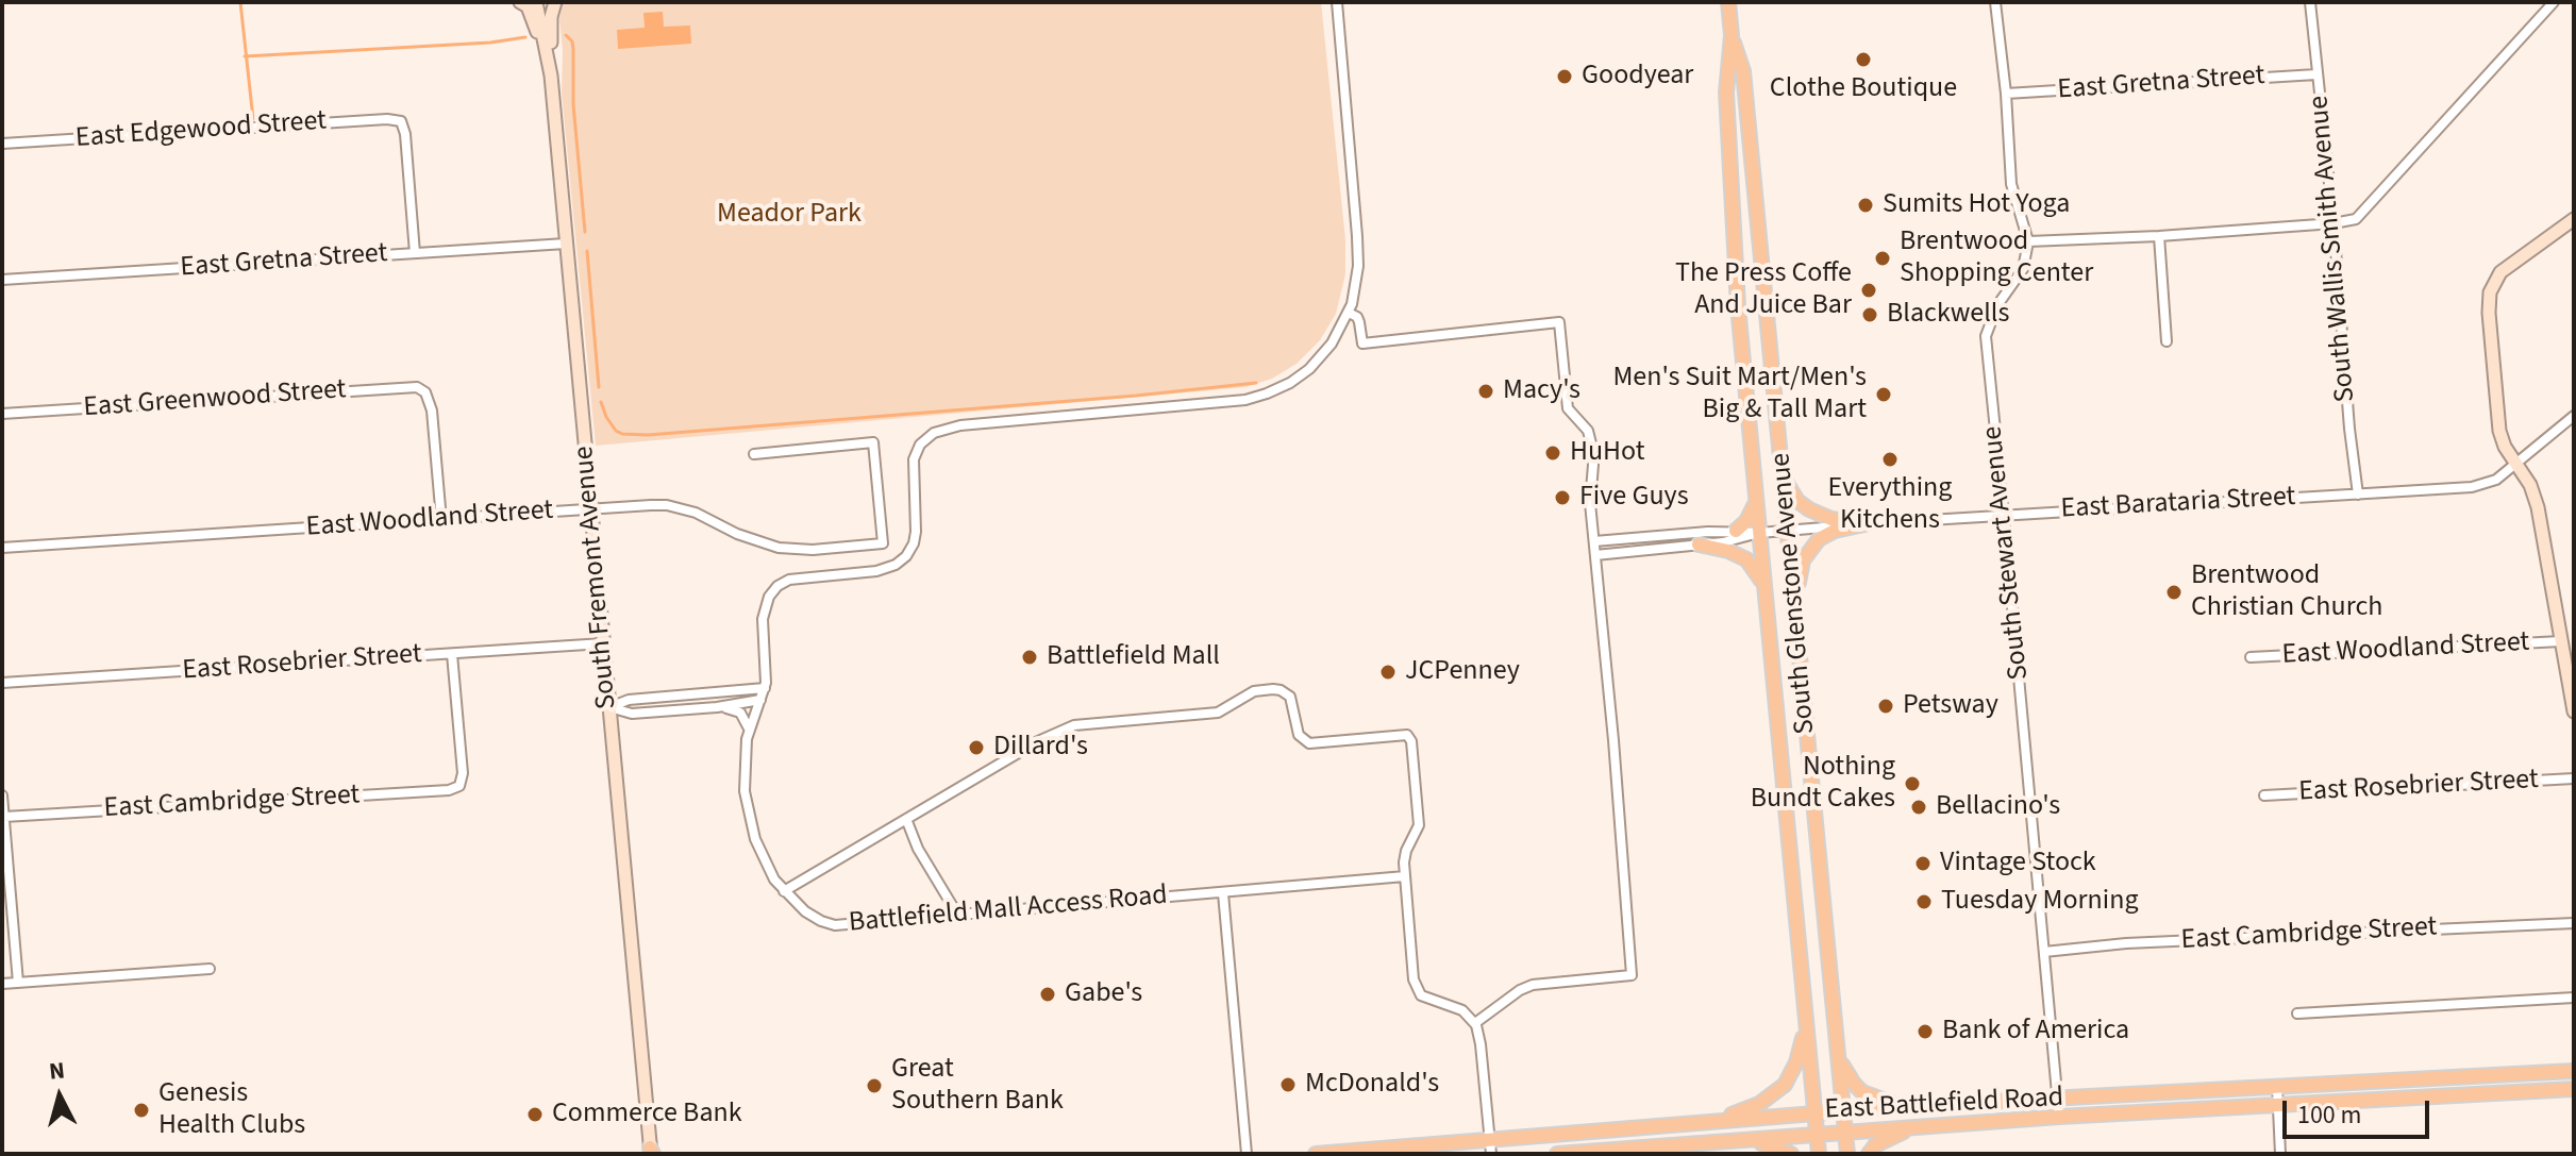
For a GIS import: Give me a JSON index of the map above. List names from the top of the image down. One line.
{"streets":{"main road":["South Fremont Avenue","South Glenstone Avenue","East Battlefield Road"],"street":["East Gretna Street","East Edgewood Street","South Wallis Smith Avenue","East Greenwood Street","East Barataria Street","East Woodland Street","South Stewart Avenue","East Rosebrier Street","East Cambridge Street","Battlefield Mall Access Road"]},"crossings":[["East Gretna Street","East Edgewood Street"],["East Gretna Street","South Wallis Smith Avenue"],["East Gretna Street","South Fremont Avenue"],["South Wallis Smith Avenue","East Barataria Street"],["East Greenwood Street","East Woodland Street"],["East Barataria Street","South Stewart Avenue"],["East Barataria Street","South Glenstone Avenue"],["East Woodland Street","South Fremont Avenue"],["South Stewart Avenue","East Cambridge Street"],["South Stewart Avenue","East Battlefield Road"],["South Fremont Avenue","East Rosebrier Street"],["South Glenstone Avenue","East Battlefield Road"],["East Rosebrier Street","East Cambridge Street"]],"parks":["Meador Park"],"places":["Clothe Boutique","Goodyear","Sumits Hot Yoga","Brentwood Shopping Center","The Press Coffe And Juice Bar","Blackwells","Macy's","Men's Suit Mart/Men's Big & Tall Mart","HuHot","Everything Kitchens","Five Guys","Brentwood Christian Church","Battlefield Mall","JCPenney","Petsway","Dillard's","Nothing Bundt Cakes","Bellacino's","Vintage Stock","Tuesday Morning","Gabe's","Bank of America","McDonald's","Great Southern Bank","Genesis Health Clubs","Commerce Bank"],"scale_bar":"100 m","north":"top"}
